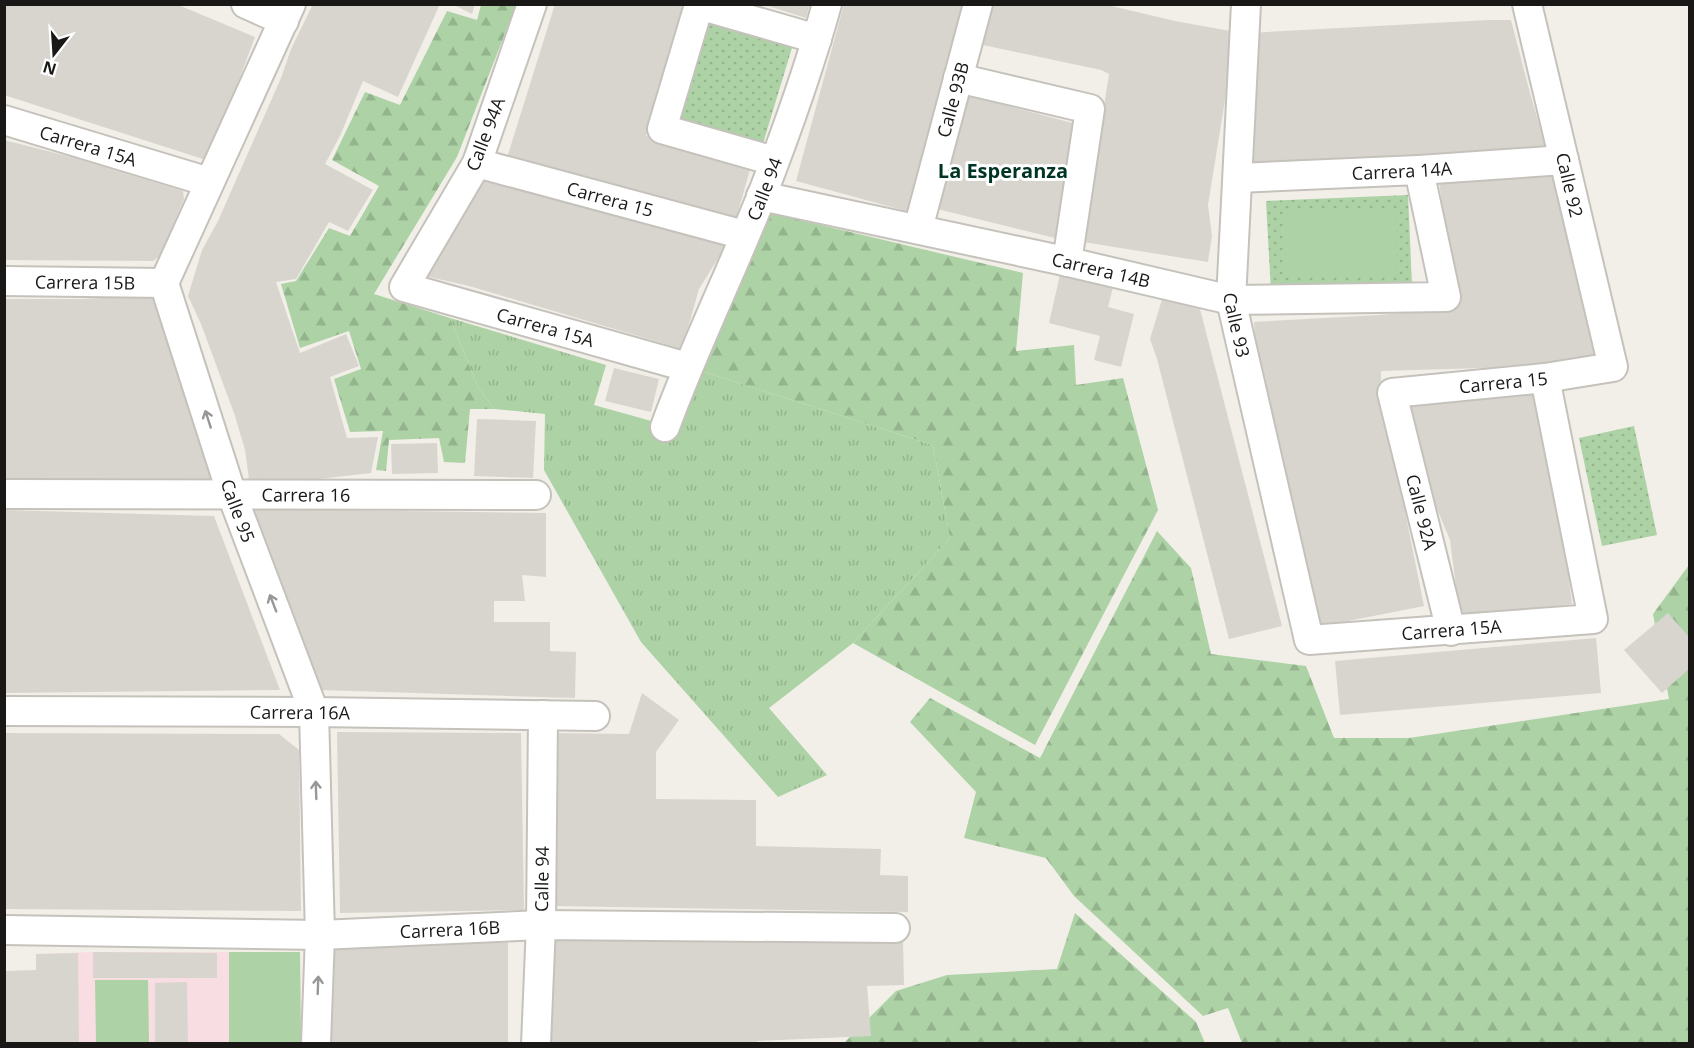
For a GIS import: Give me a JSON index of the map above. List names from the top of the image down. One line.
{"streets":{"street":["Calle 93B","Calle 94A","Carrera 15A","Carrera 14A","Calle 92","Calle 94","Carrera 15","Carrera 14B","Carrera 15B","Calle 93","Carrera 16","Calle 95","Calle 92A","Carrera 16A","Carrera 16B"]},"crossings":[["Calle 93B","Carrera 14B"],["Calle 94A","Carrera 15A"],["Calle 94A","Carrera 15"],["Carrera 15A","Calle 94"],["Carrera 15A","Carrera 15"],["Carrera 15A","Calle 93"],["Carrera 15A","Calle 92A"],["Carrera 14A","Calle 92"],["Carrera 14A","Carrera 14B"],["Carrera 14A","Calle 93"],["Calle 92","Carrera 15"],["Calle 94","Carrera 15"],["Calle 94","Carrera 14B"],["Calle 94","Carrera 16A"],["Calle 94","Carrera 16B"],["Carrera 15","Calle 92A"],["Carrera 14B","Calle 93"],["Carrera 15B","Calle 95"],["Carrera 16","Calle 95"],["Calle 95","Carrera 16A"],["Calle 95","Carrera 16B"]],"one_way":["Calle 95"],"districts":["La Esperanza"],"north":"bottom"}
